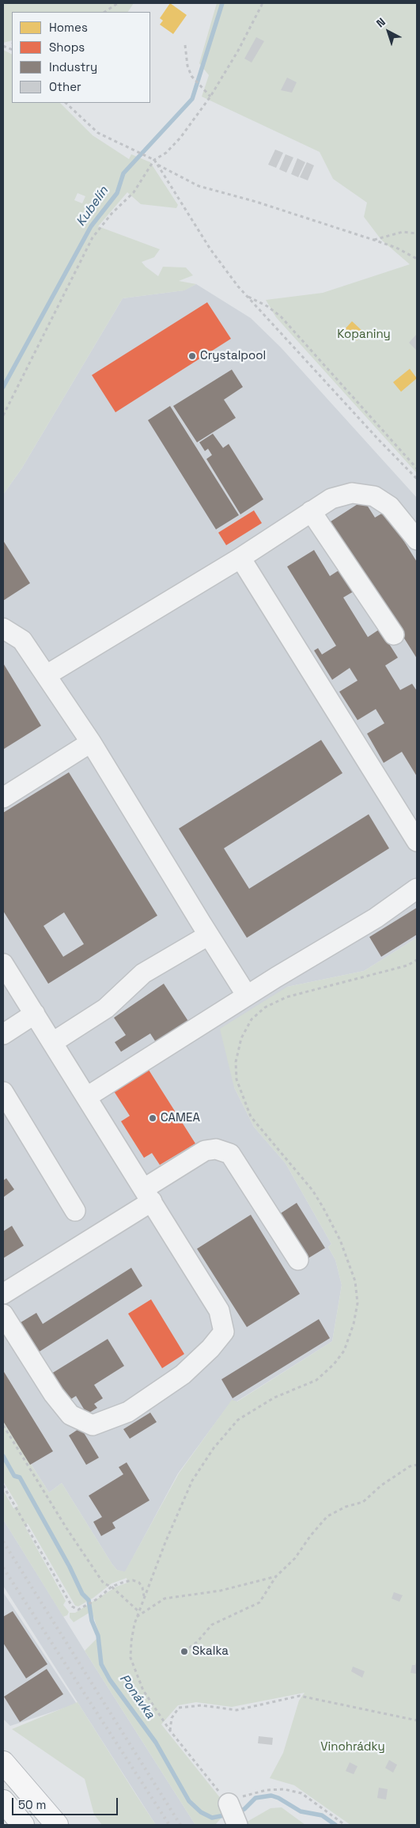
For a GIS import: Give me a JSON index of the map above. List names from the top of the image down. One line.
{"water":["Kubelín","Ponávka"],"parks":["Kopaniny","Vinohrádky"],"places":["Crystalpool","CAMEA","Skalka"],"legend":["Homes","Shops","Industry","Other"],"scale_bar":"50 m","north":"top left"}
